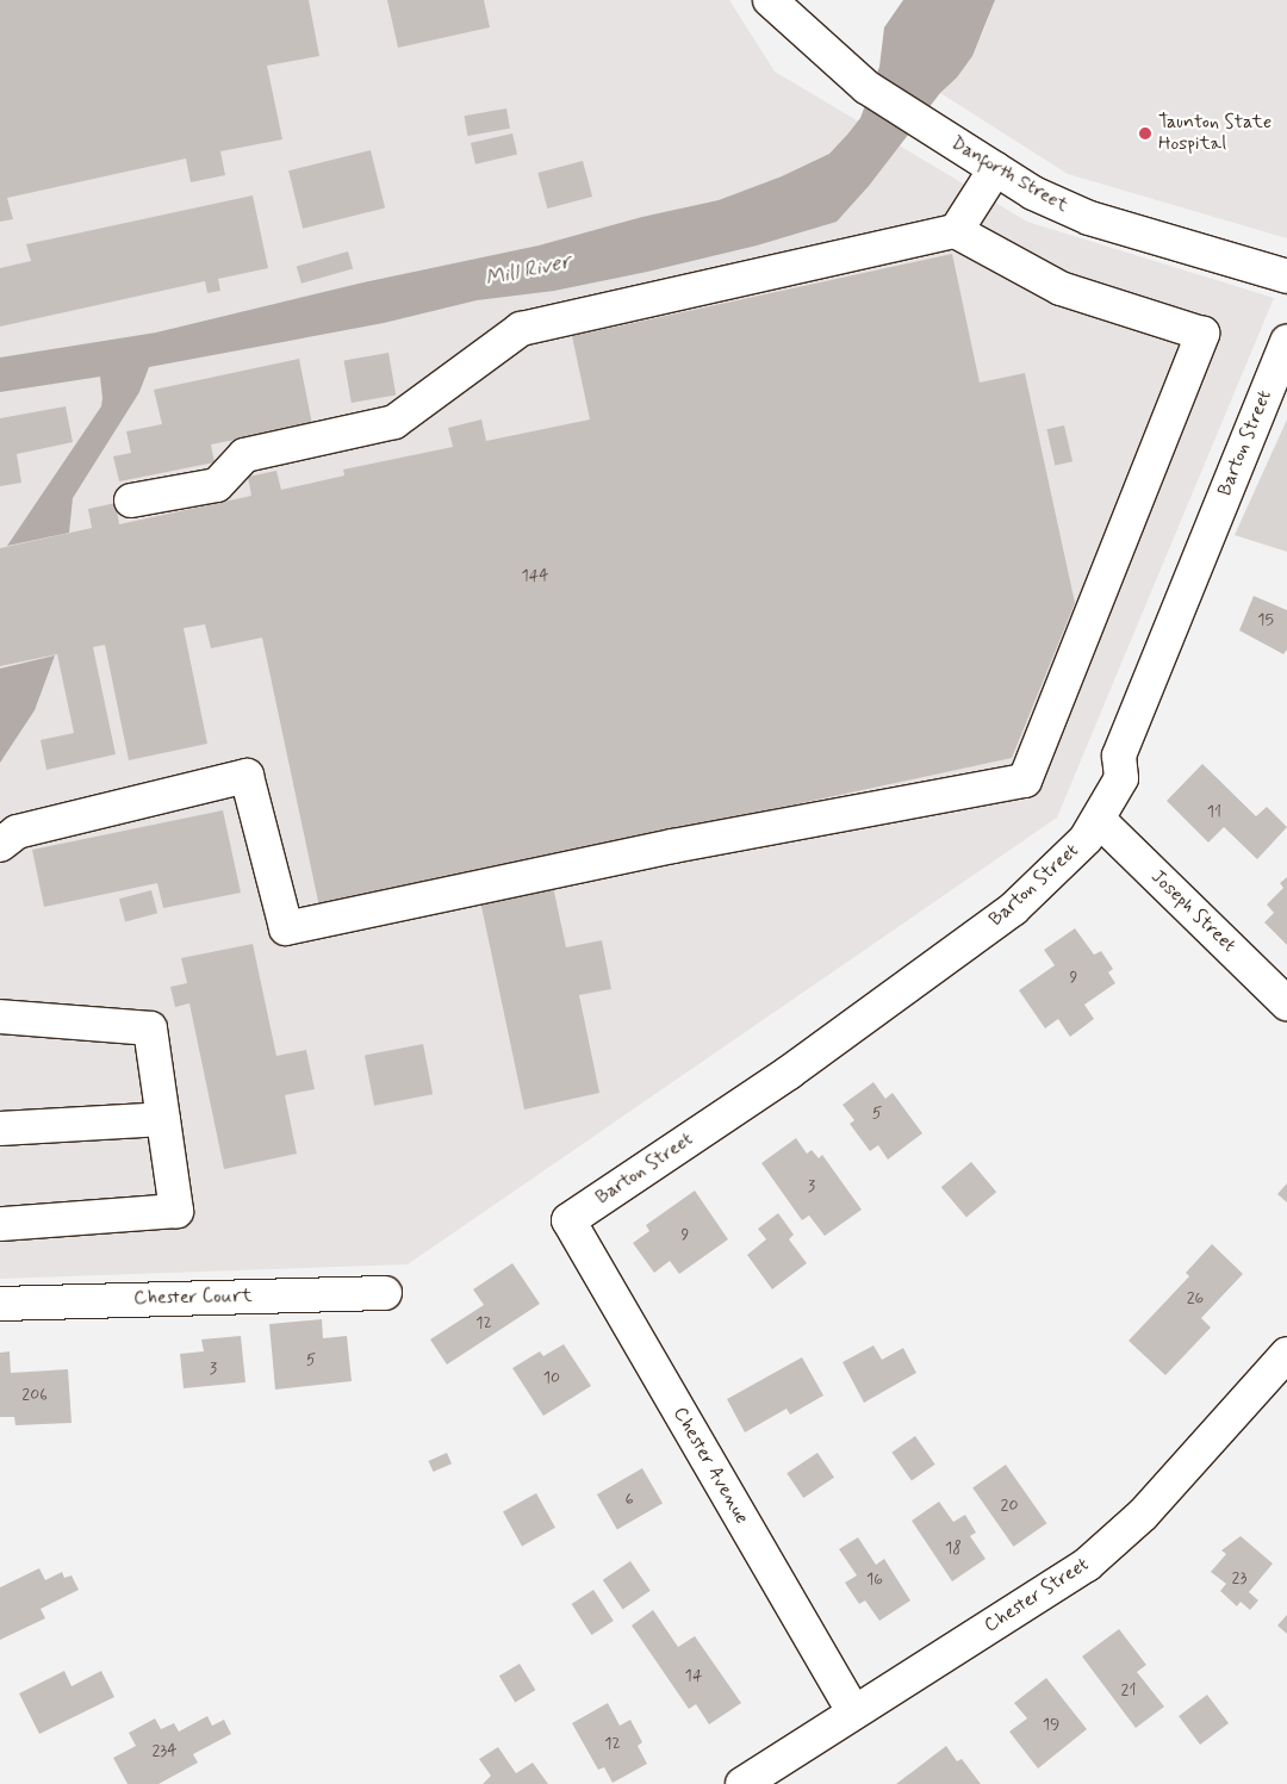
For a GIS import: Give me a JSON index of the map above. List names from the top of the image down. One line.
{"streets":{"street":["Danforth Street","Barton Street","Joseph Street","Chester Court","Chester Avenue","Chester Street"]},"crossings":[["Barton Street","Joseph Street"],["Barton Street","Chester Avenue"],["Chester Avenue","Chester Street"]],"water":["Mill River"],"places":["Taunton State Hospital"],"house_numbers":["144","15","11","9","5","3","9","26","12","5","3","10","206","6","20","18","23","16","14","21","19","12","234"]}
